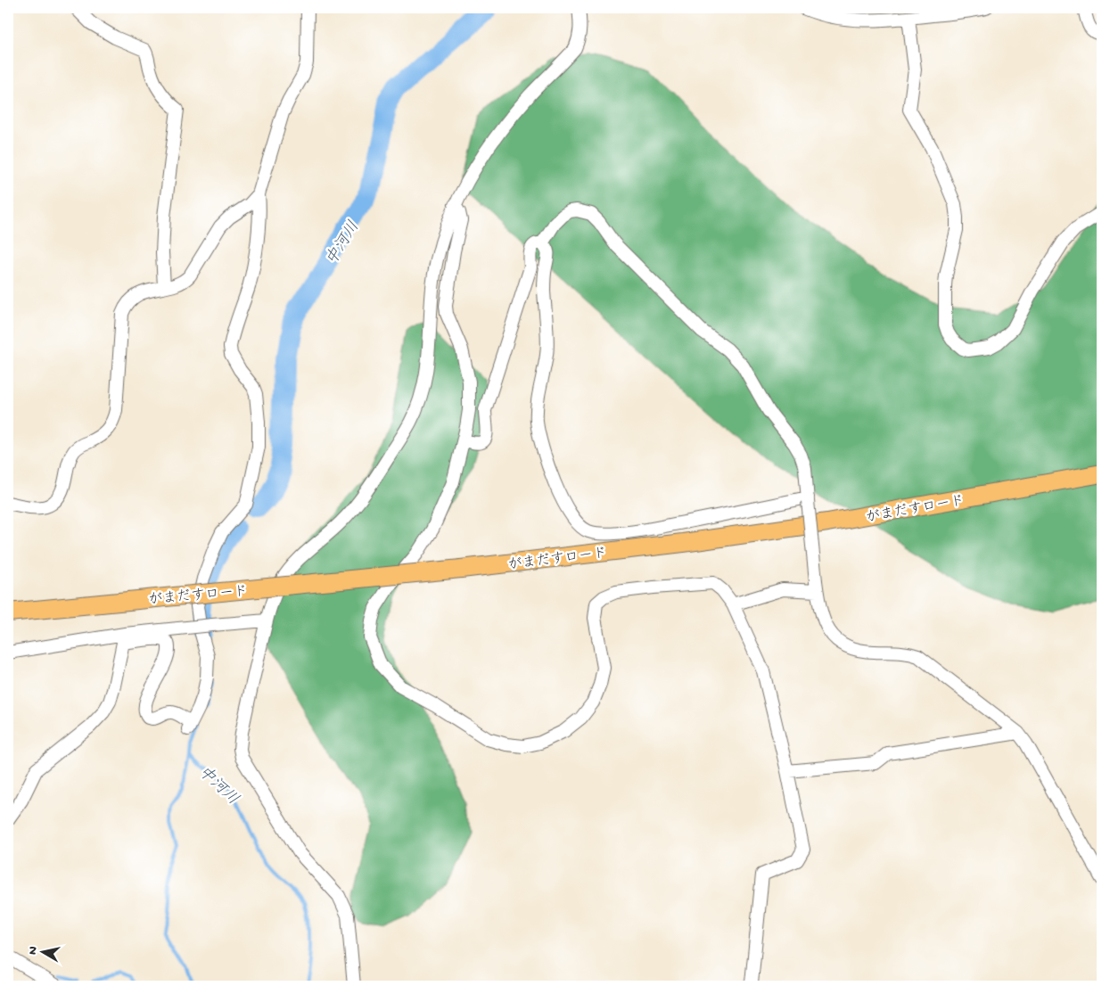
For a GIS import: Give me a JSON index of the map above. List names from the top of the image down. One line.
{"streets":{"highway":["がまだすロード"]},"water":["中河川"],"north":"left"}
